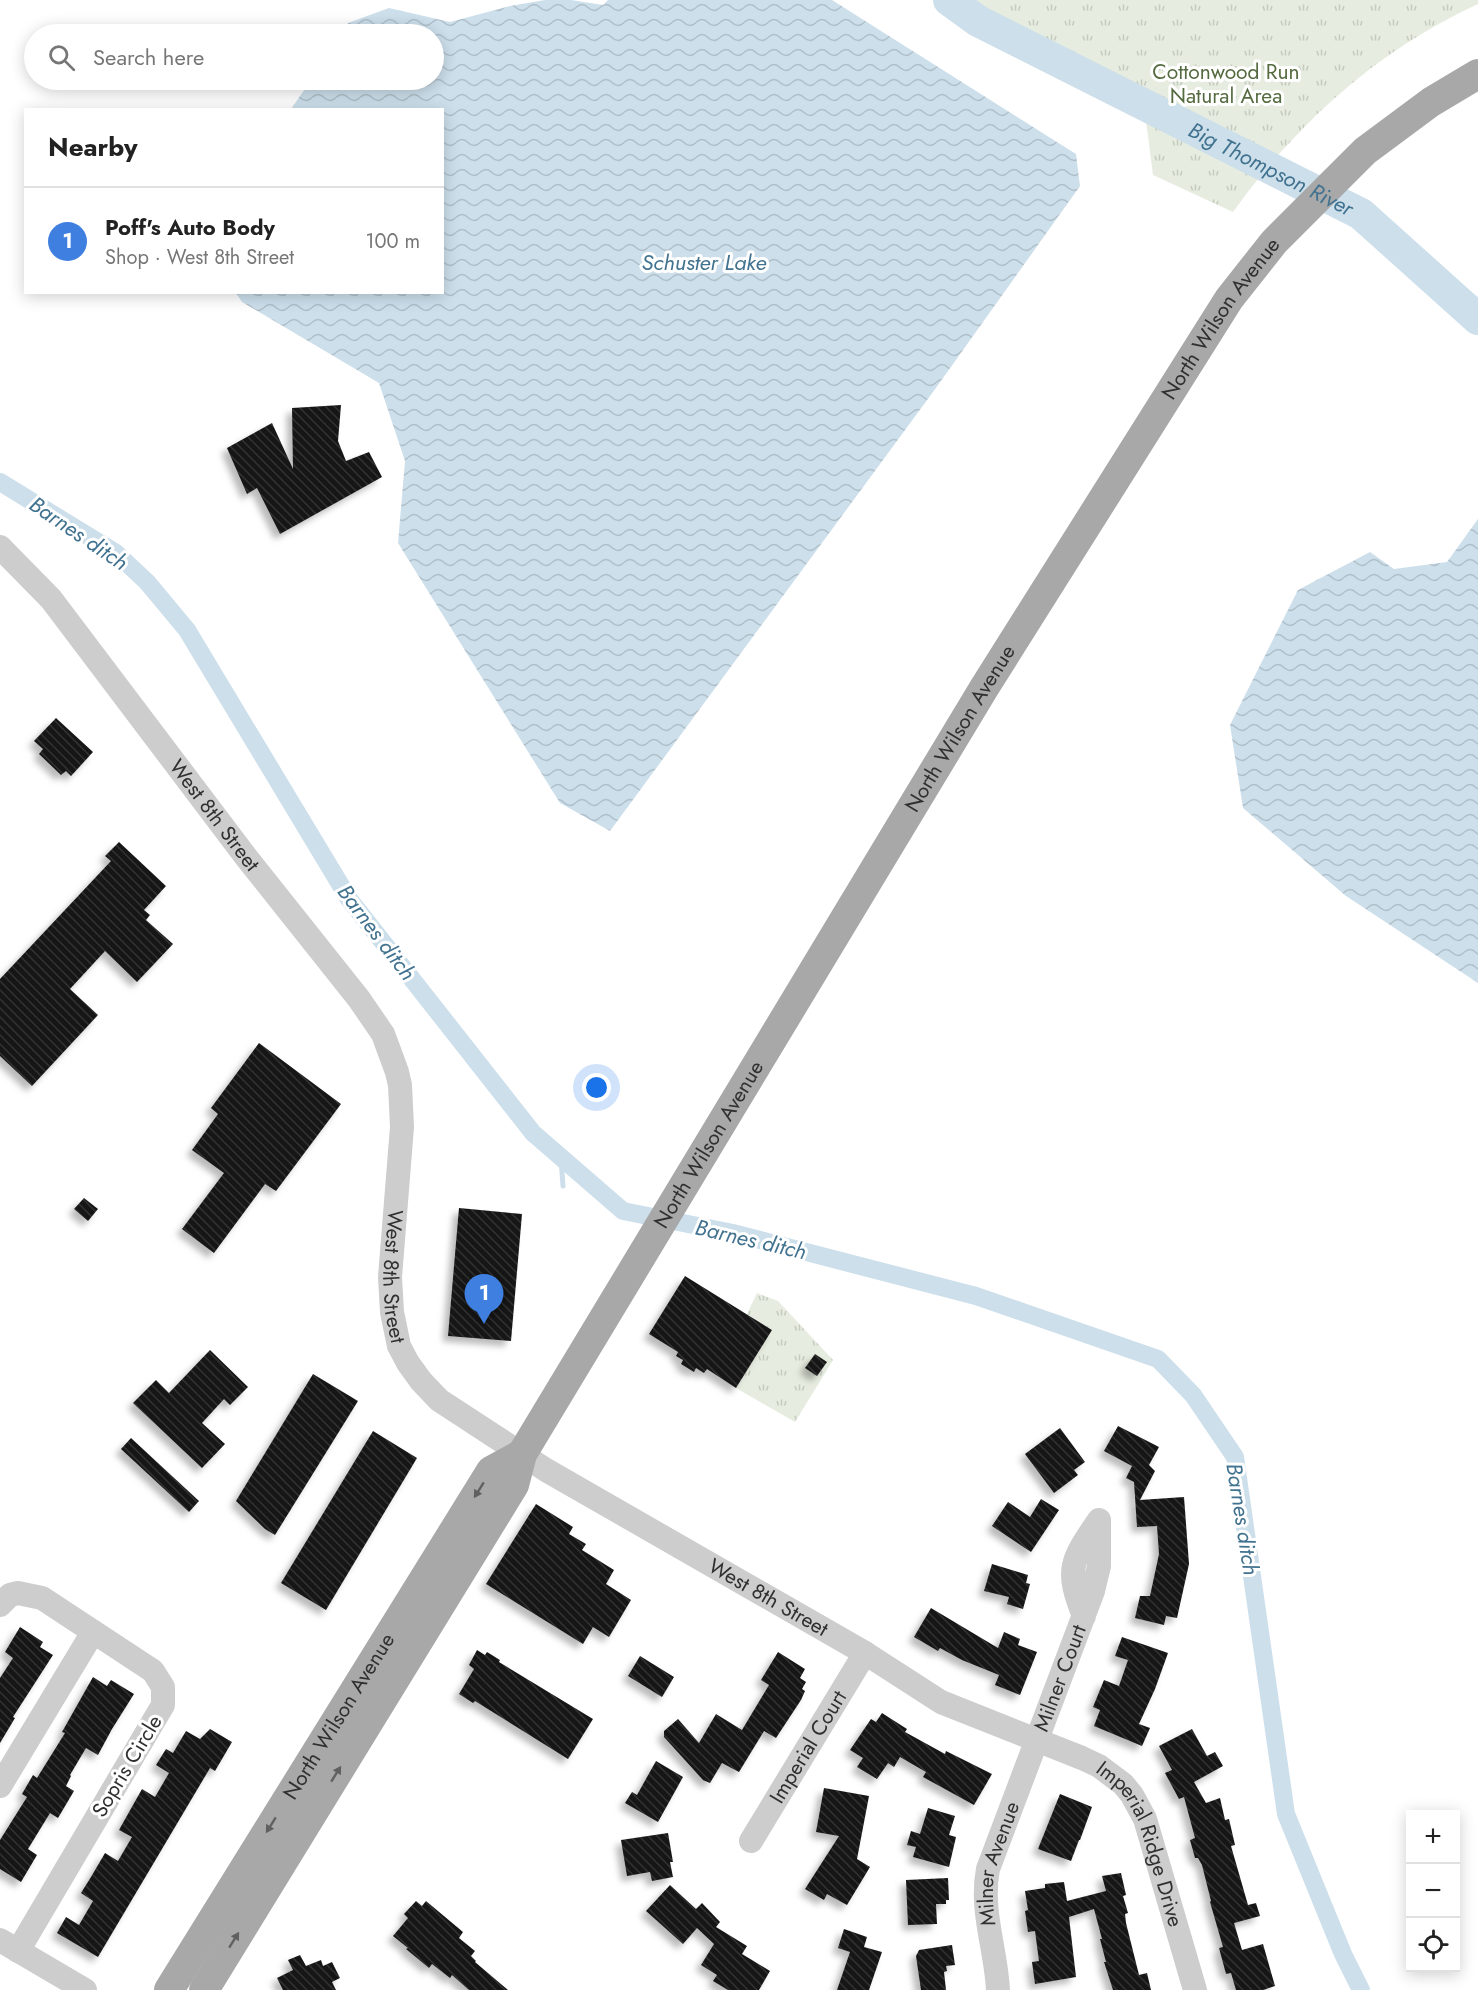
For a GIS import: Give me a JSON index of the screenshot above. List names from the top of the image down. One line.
{"streets":{"main road":["North Wilson Avenue"],"street":["West 8th Street","Milner Court","Imperial Court","Sopris Circle","Imperial Ridge Drive","Milner Avenue"]},"crossings":[["North Wilson Avenue","West 8th Street"],["West 8th Street","Milner Court"],["West 8th Street","Imperial Court"],["West 8th Street","Imperial Ridge Drive"],["West 8th Street","Milner Avenue"],["Milner Court","Imperial Ridge Drive"],["Milner Court","Milner Avenue"],["Imperial Ridge Drive","Milner Avenue"]],"water":["Big Thompson River","Schuster Lake","Barnes ditch"],"parks":["Cottonwood Run Natural Area"],"page":{"search":"Search here","heading":"Nearby","list":[{"mark":"1","name":"Poff's Auto Body","note":"Shop · West 8th Street","value":"100 m"}],"pins":"1","map_buttons":["+","−"]}}
